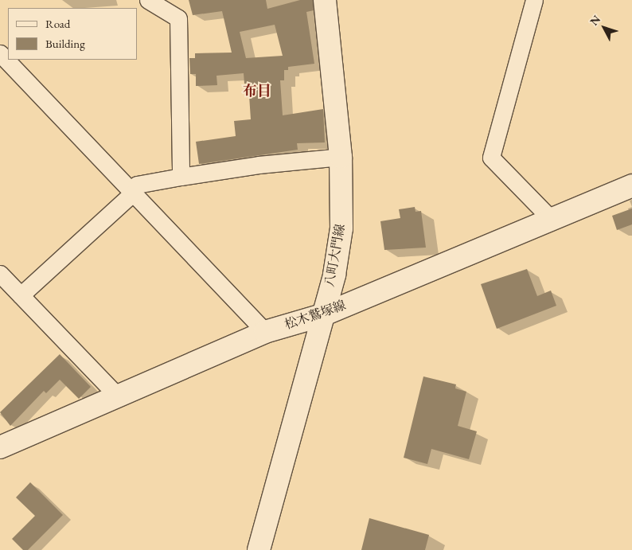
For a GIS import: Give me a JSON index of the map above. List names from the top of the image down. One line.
{"streets":{"main road":["八町大門線","松木鷲塚線"]},"crossings":[["八町大門線","松木鷲塚線"]],"districts":["布目"],"legend":["Road","Building"],"north":"top left"}
